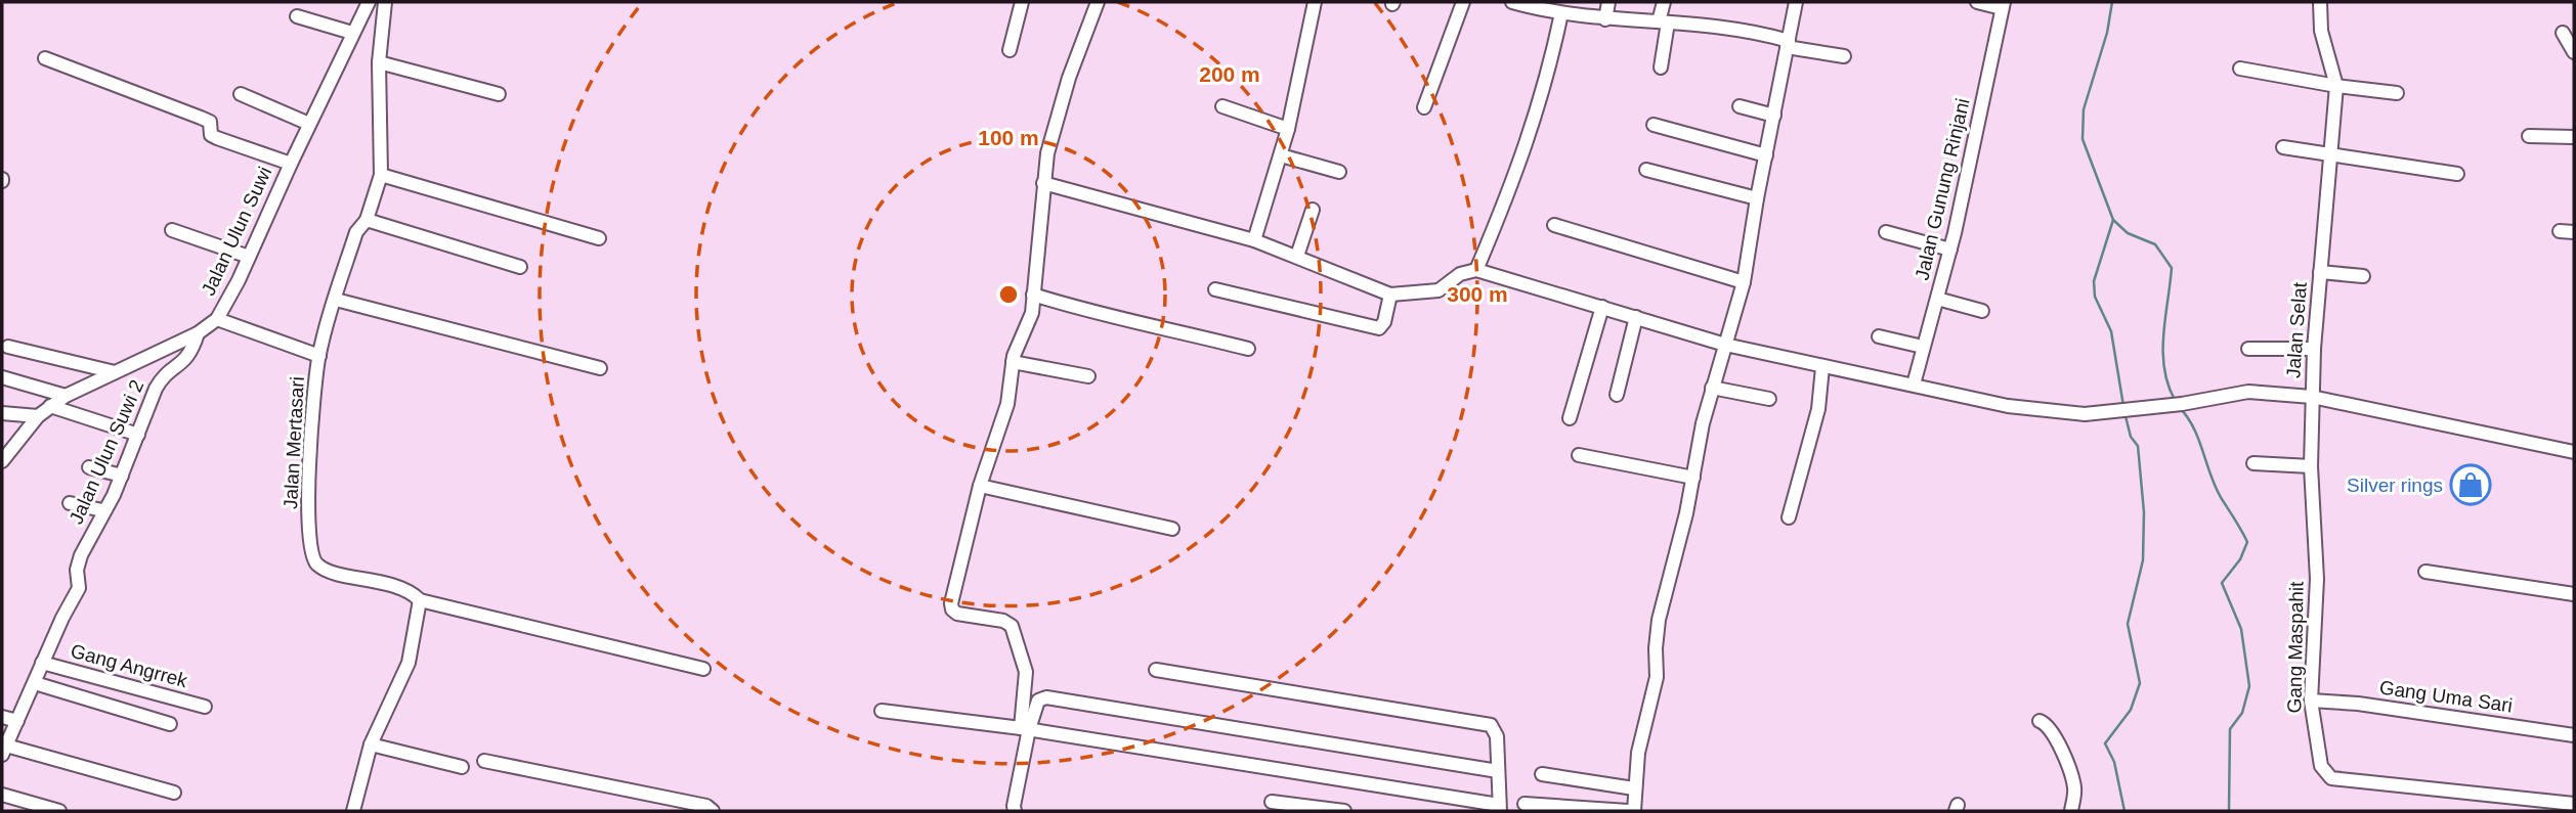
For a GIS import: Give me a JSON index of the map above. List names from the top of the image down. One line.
{"streets":{"street":["Jalan Gunung Rinjani","Jalan Ulun Suwi","Jalan Selat","Jalan Mertasari","Jalan Ulun Suwi 2","Gang Maspahit","Gang Angrrek","Gang Uma Sari"]},"crossings":[["Jalan Ulun Suwi","Jalan Ulun Suwi 2"],["Jalan Selat","Gang Maspahit"],["Jalan Ulun Suwi 2","Gang Angrrek"],["Gang Maspahit","Gang Uma Sari"]],"places":{"shop":["Silver rings"]},"rings":["200 m","100 m","300 m"]}
